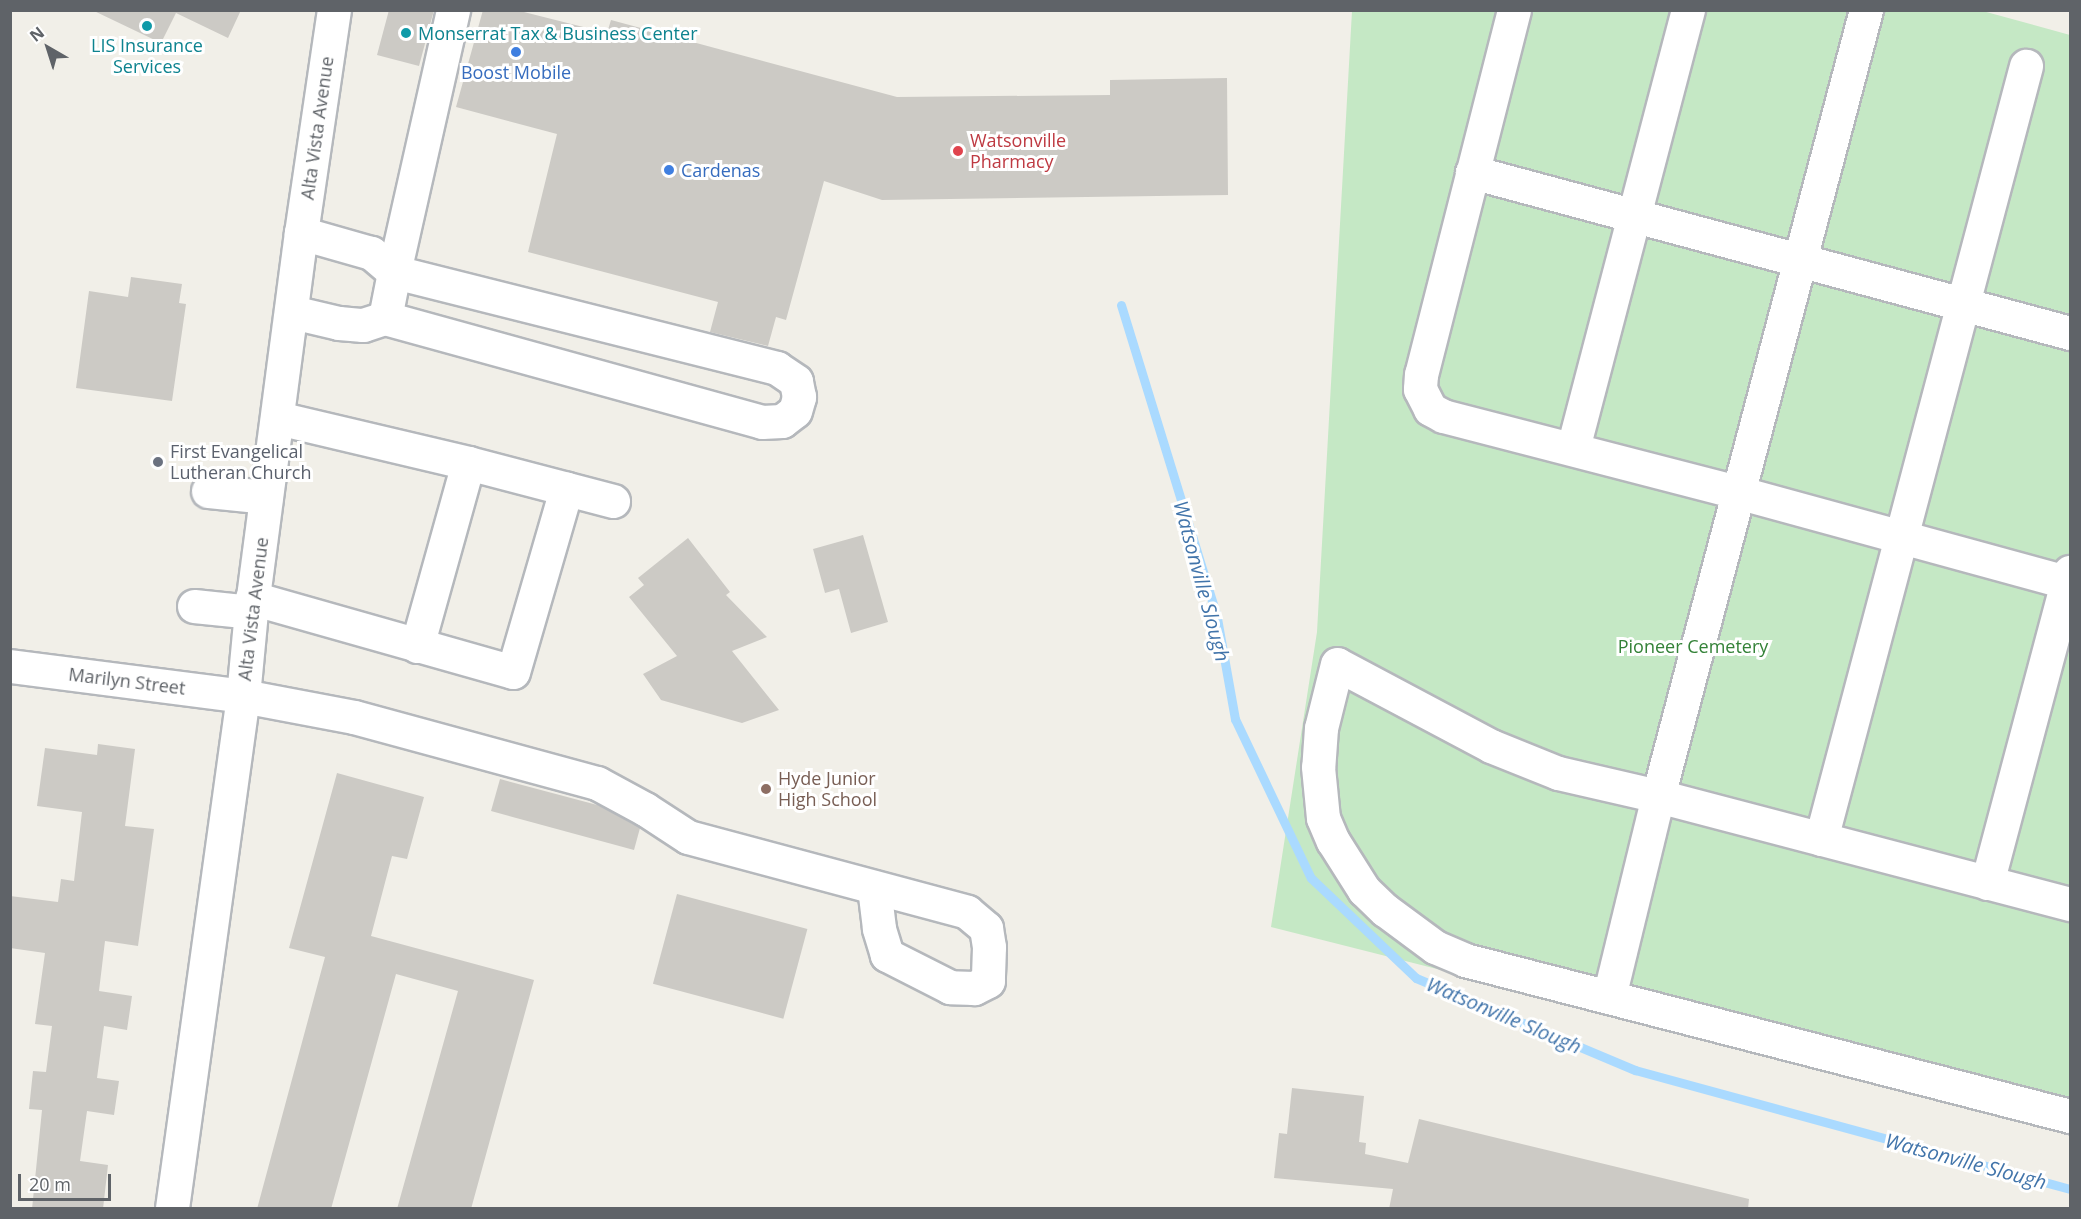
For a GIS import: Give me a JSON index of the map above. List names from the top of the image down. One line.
{"streets":{"street":["Alta Vista Avenue","Marilyn Street"]},"crossings":[["Alta Vista Avenue","Marilyn Street"]],"water":["Watsonville Slough"],"parks":["Pioneer Cemetery"],"places":["LIS Insurance Services","Monserrat Tax & Business Center","Boost Mobile","Watsonville Pharmacy","Cardenas","First Evangelical Lutheran Church","Hyde Junior High School"],"scale_bar":"20 m","north":"top left"}
